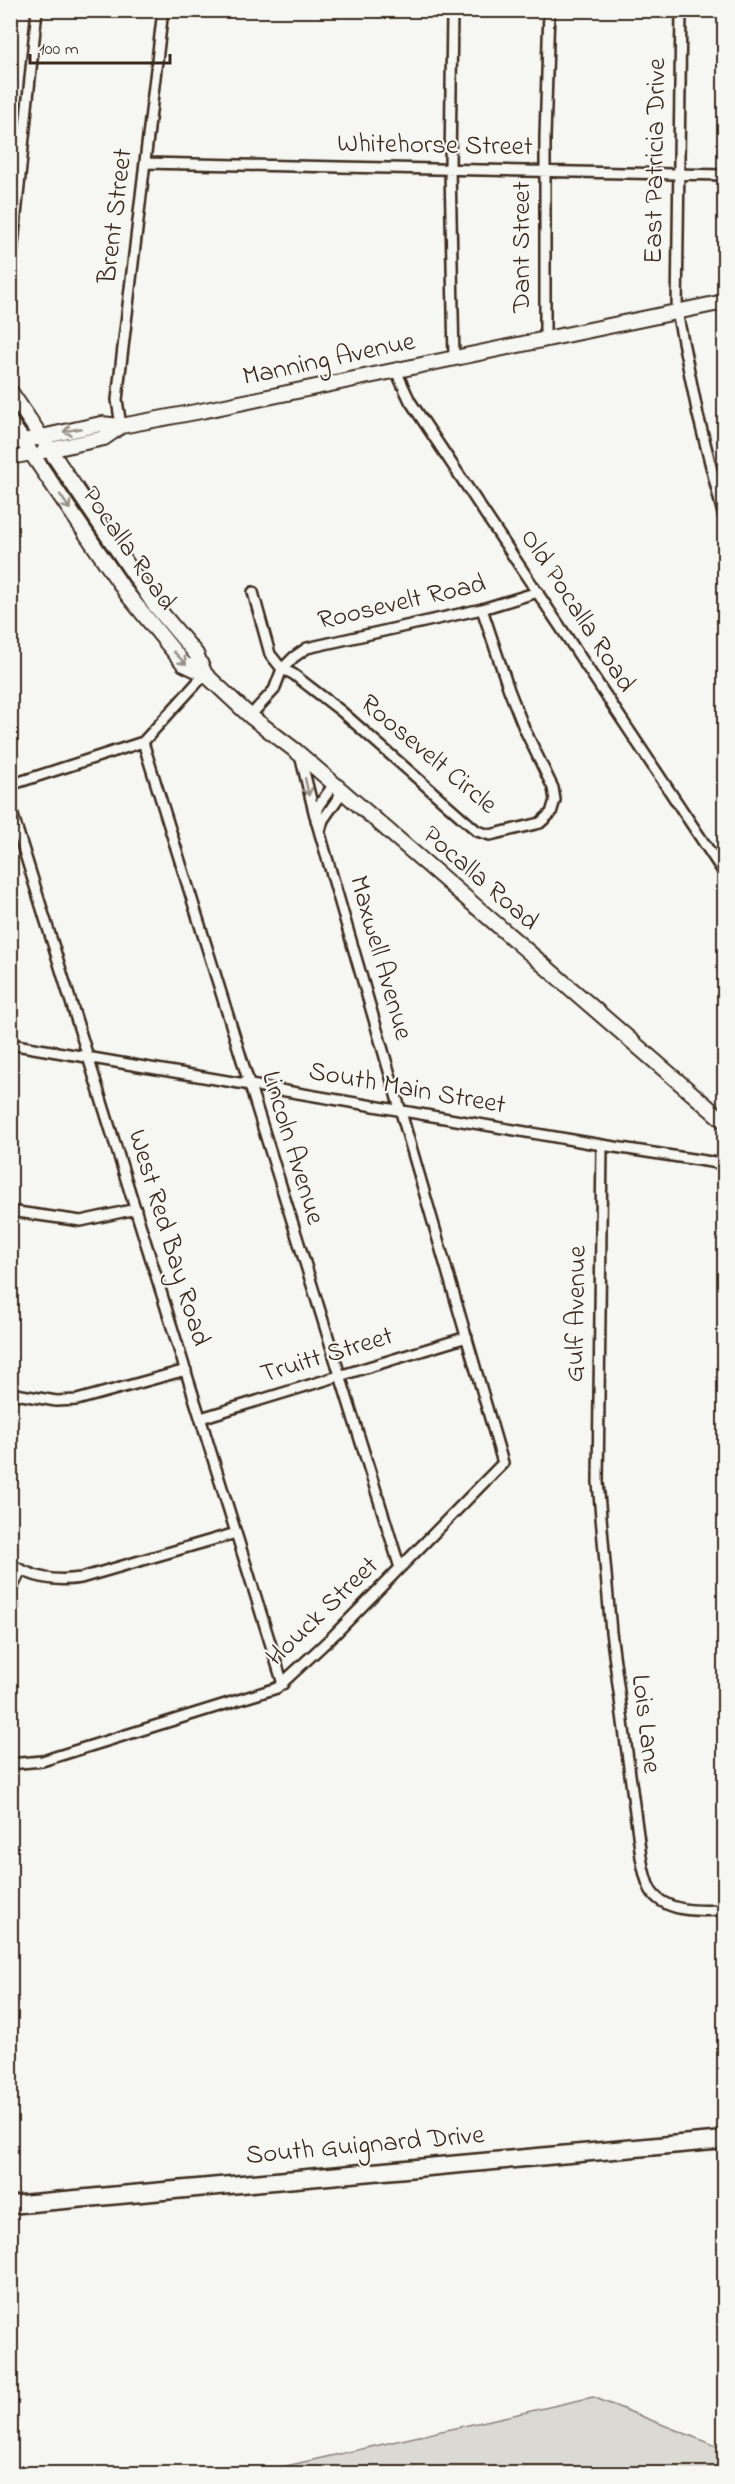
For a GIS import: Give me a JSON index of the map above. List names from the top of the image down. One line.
{"streets":{"highway":["South Guignard Drive"],"main road":["Manning Avenue","Pocalla Road"],"street":["Whitehorse Street","East Patricia Drive","Brent Street","Dant Street","Roosevelt Road","Old Pocalla Road","Roosevelt Circle","Maxwell Avenue","South Main Street","Lincoln Avenue","West Red Bay Road","Gulf Avenue","Truitt Street","Houck Street","Lois Lane"]},"crossings":[["Whitehorse Street","East Patricia Drive"],["Whitehorse Street","Brent Street"],["Whitehorse Street","Dant Street"],["East Patricia Drive","Manning Avenue"],["Brent Street","Manning Avenue"],["Dant Street","Manning Avenue"],["Manning Avenue","Pocalla Road"],["Manning Avenue","Old Pocalla Road"],["Pocalla Road","Maxwell Avenue"],["Roosevelt Road","Old Pocalla Road"],["Roosevelt Road","Roosevelt Circle"],["Maxwell Avenue","South Main Street"],["Maxwell Avenue","Truitt Street"],["Maxwell Avenue","Houck Street"],["South Main Street","Lincoln Avenue"],["South Main Street","West Red Bay Road"],["South Main Street","Gulf Avenue"],["Lincoln Avenue","Truitt Street"],["Lincoln Avenue","Houck Street"],["West Red Bay Road","Truitt Street"],["West Red Bay Road","Houck Street"],["Gulf Avenue","Lois Lane"],["Truitt Street","Houck Street"]],"scale_bar":"100 m"}
